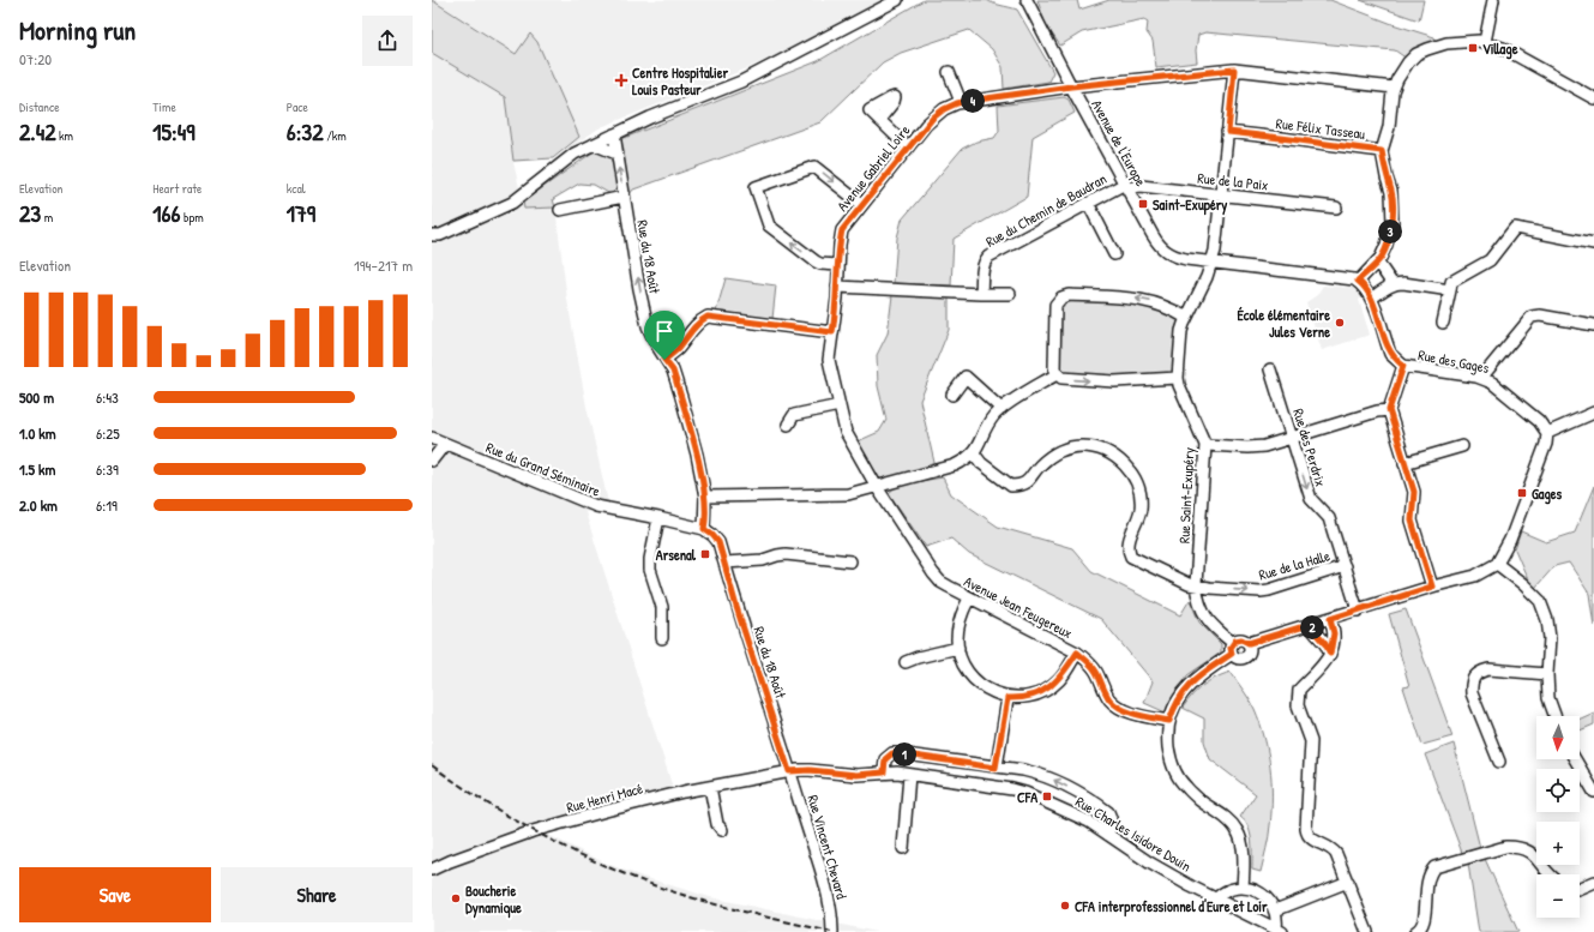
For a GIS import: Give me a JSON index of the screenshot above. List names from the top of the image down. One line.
{"streets":{"street":["Rue Félix Tasseau","Avenue de l'Europe","Avenue Gabriel Loire","Rue de la Paix","Rue du Chemin de Baudran","Rue du 18 Août","Rue des Gages","Rue des Perdrix","Rue du Grand Séminaire","Rue Saint-Exupéry","Rue de la Halle","Avenue Jean Feugereux","Rue Henri Macé","Rue Charles Isidore Douin","Rue Vincent Chevard"]},"crossings":[["Rue Félix Tasseau","Rue Saint-Exupéry"],["Avenue de l'Europe","Avenue Gabriel Loire"],["Avenue de l'Europe","Rue de la Paix"],["Avenue de l'Europe","Rue du Chemin de Baudran"],["Avenue de l'Europe","Rue des Gages"],["Avenue de l'Europe","Rue Saint-Exupéry"],["Avenue Gabriel Loire","Rue Saint-Exupéry"],["Avenue Gabriel Loire","Avenue Jean Feugereux"],["Rue de la Paix","Rue du Chemin de Baudran"],["Rue de la Paix","Rue Saint-Exupéry"],["Rue du 18 Août","Rue du Grand Séminaire"],["Rue du 18 Août","Rue Henri Macé"],["Rue du 18 Août","Rue Charles Isidore Douin"],["Rue du 18 Août","Rue Vincent Chevard"],["Rue des Perdrix","Rue de la Halle"],["Rue Saint-Exupéry","Rue de la Halle"],["Rue Henri Macé","Rue Charles Isidore Douin"],["Rue Henri Macé","Rue Vincent Chevard"],["Rue Charles Isidore Douin","Rue Vincent Chevard"]],"places":{"transit":["Village","Saint-Exupéry","Gages","Arsenal","CFA"],"health":["Centre Hospitalier Louis Pasteur"],"other":["École élémentaire Jules Verne","Boucherie Dynamique","CFA interprofessionnel d'Eure et Loir"]},"north":"bottom","page":{"heading":["Morning run","07:20"],"stats":[["Distance","2.42 km"],["Time","15:49"],["Pace","6:32 /km"],["Elevation","23 m"],["Heart rate","166 bpm"],["kcal","179"]],"pins":["4","3","2","1"],"chart":["Elevation","194–217 m"],"list":[{"name":"500 m","note":"6:43"},{"name":"1.0 km","note":"6:25"},{"name":"1.5 km","note":"6:39"},{"name":"2.0 km","note":"6:19"}],"map_buttons":["+","−"],"buttons":["Save","Share"]}}
